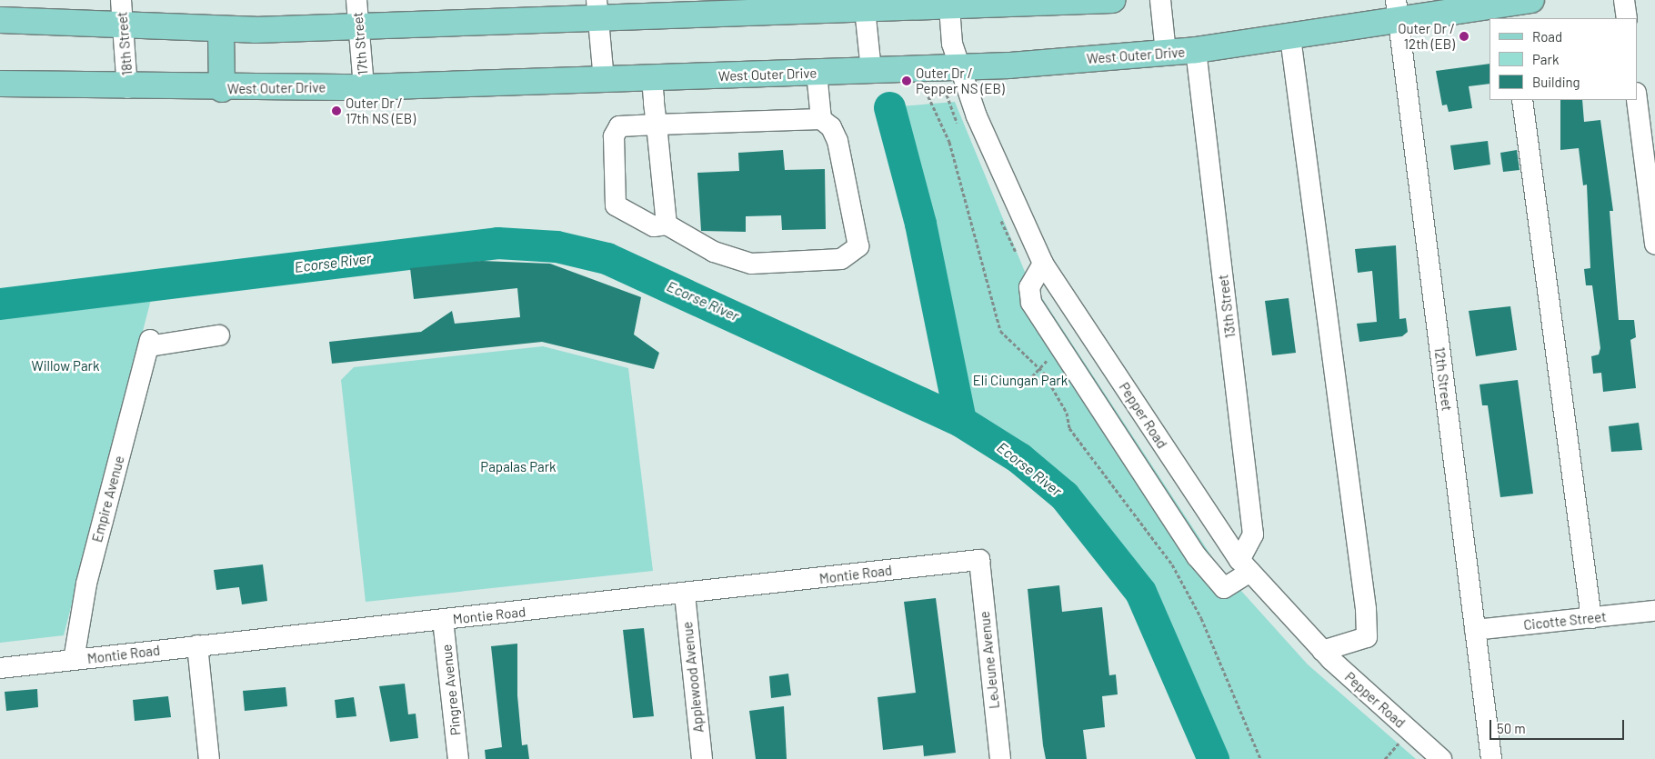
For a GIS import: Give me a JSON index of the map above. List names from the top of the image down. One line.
{"streets":{"main road":["West Outer Drive"],"street":["18th Street","17th Street","13th Street","12th Street","Pepper Road","Empire Avenue","Montie Road","Cicotte Street","LeJeune Avenue","Applewood Avenue","Pingree Avenue"]},"crossings":[["18th Street","West Outer Drive"],["17th Street","West Outer Drive"],["West Outer Drive","13th Street"],["West Outer Drive","12th Street"],["West Outer Drive","Pepper Road"],["13th Street","Pepper Road"],["12th Street","Cicotte Street"],["Empire Avenue","Montie Road"],["Montie Road","LeJeune Avenue"],["Montie Road","Applewood Avenue"],["Montie Road","Pingree Avenue"]],"water":["Ecorse River"],"parks":["Willow Park","Eli Ciungan Park","Papalas Park"],"places":["Outer Dr / 12th (EB)","Outer Dr / Pepper NS (EB)","Outer Dr / 17th NS (EB)"],"legend":["Road","Park","Building"],"scale_bar":"50 m"}
